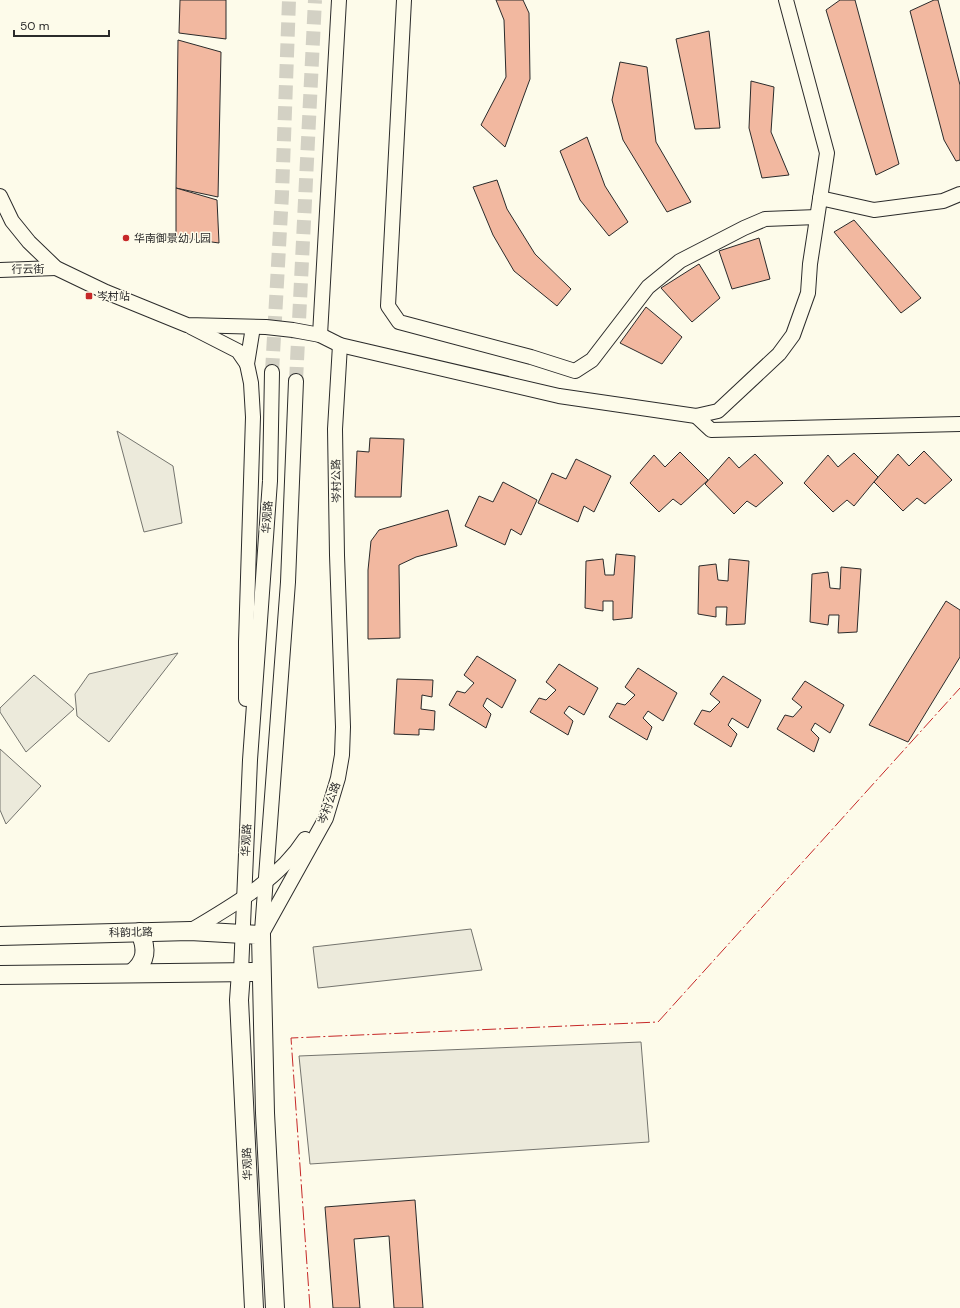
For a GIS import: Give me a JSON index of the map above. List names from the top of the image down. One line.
{"streets":{"main road":["华观路","科韵北路"],"street":["行云街","岑村公路"]},"crossings":[["岑村公路","华观路"],["岑村公路","科韵北路"],["华观路","科韵北路"]],"places":{"other":["华南御景幼儿园"],"transit":["岑村站"]},"scale_bar":"50 m"}
